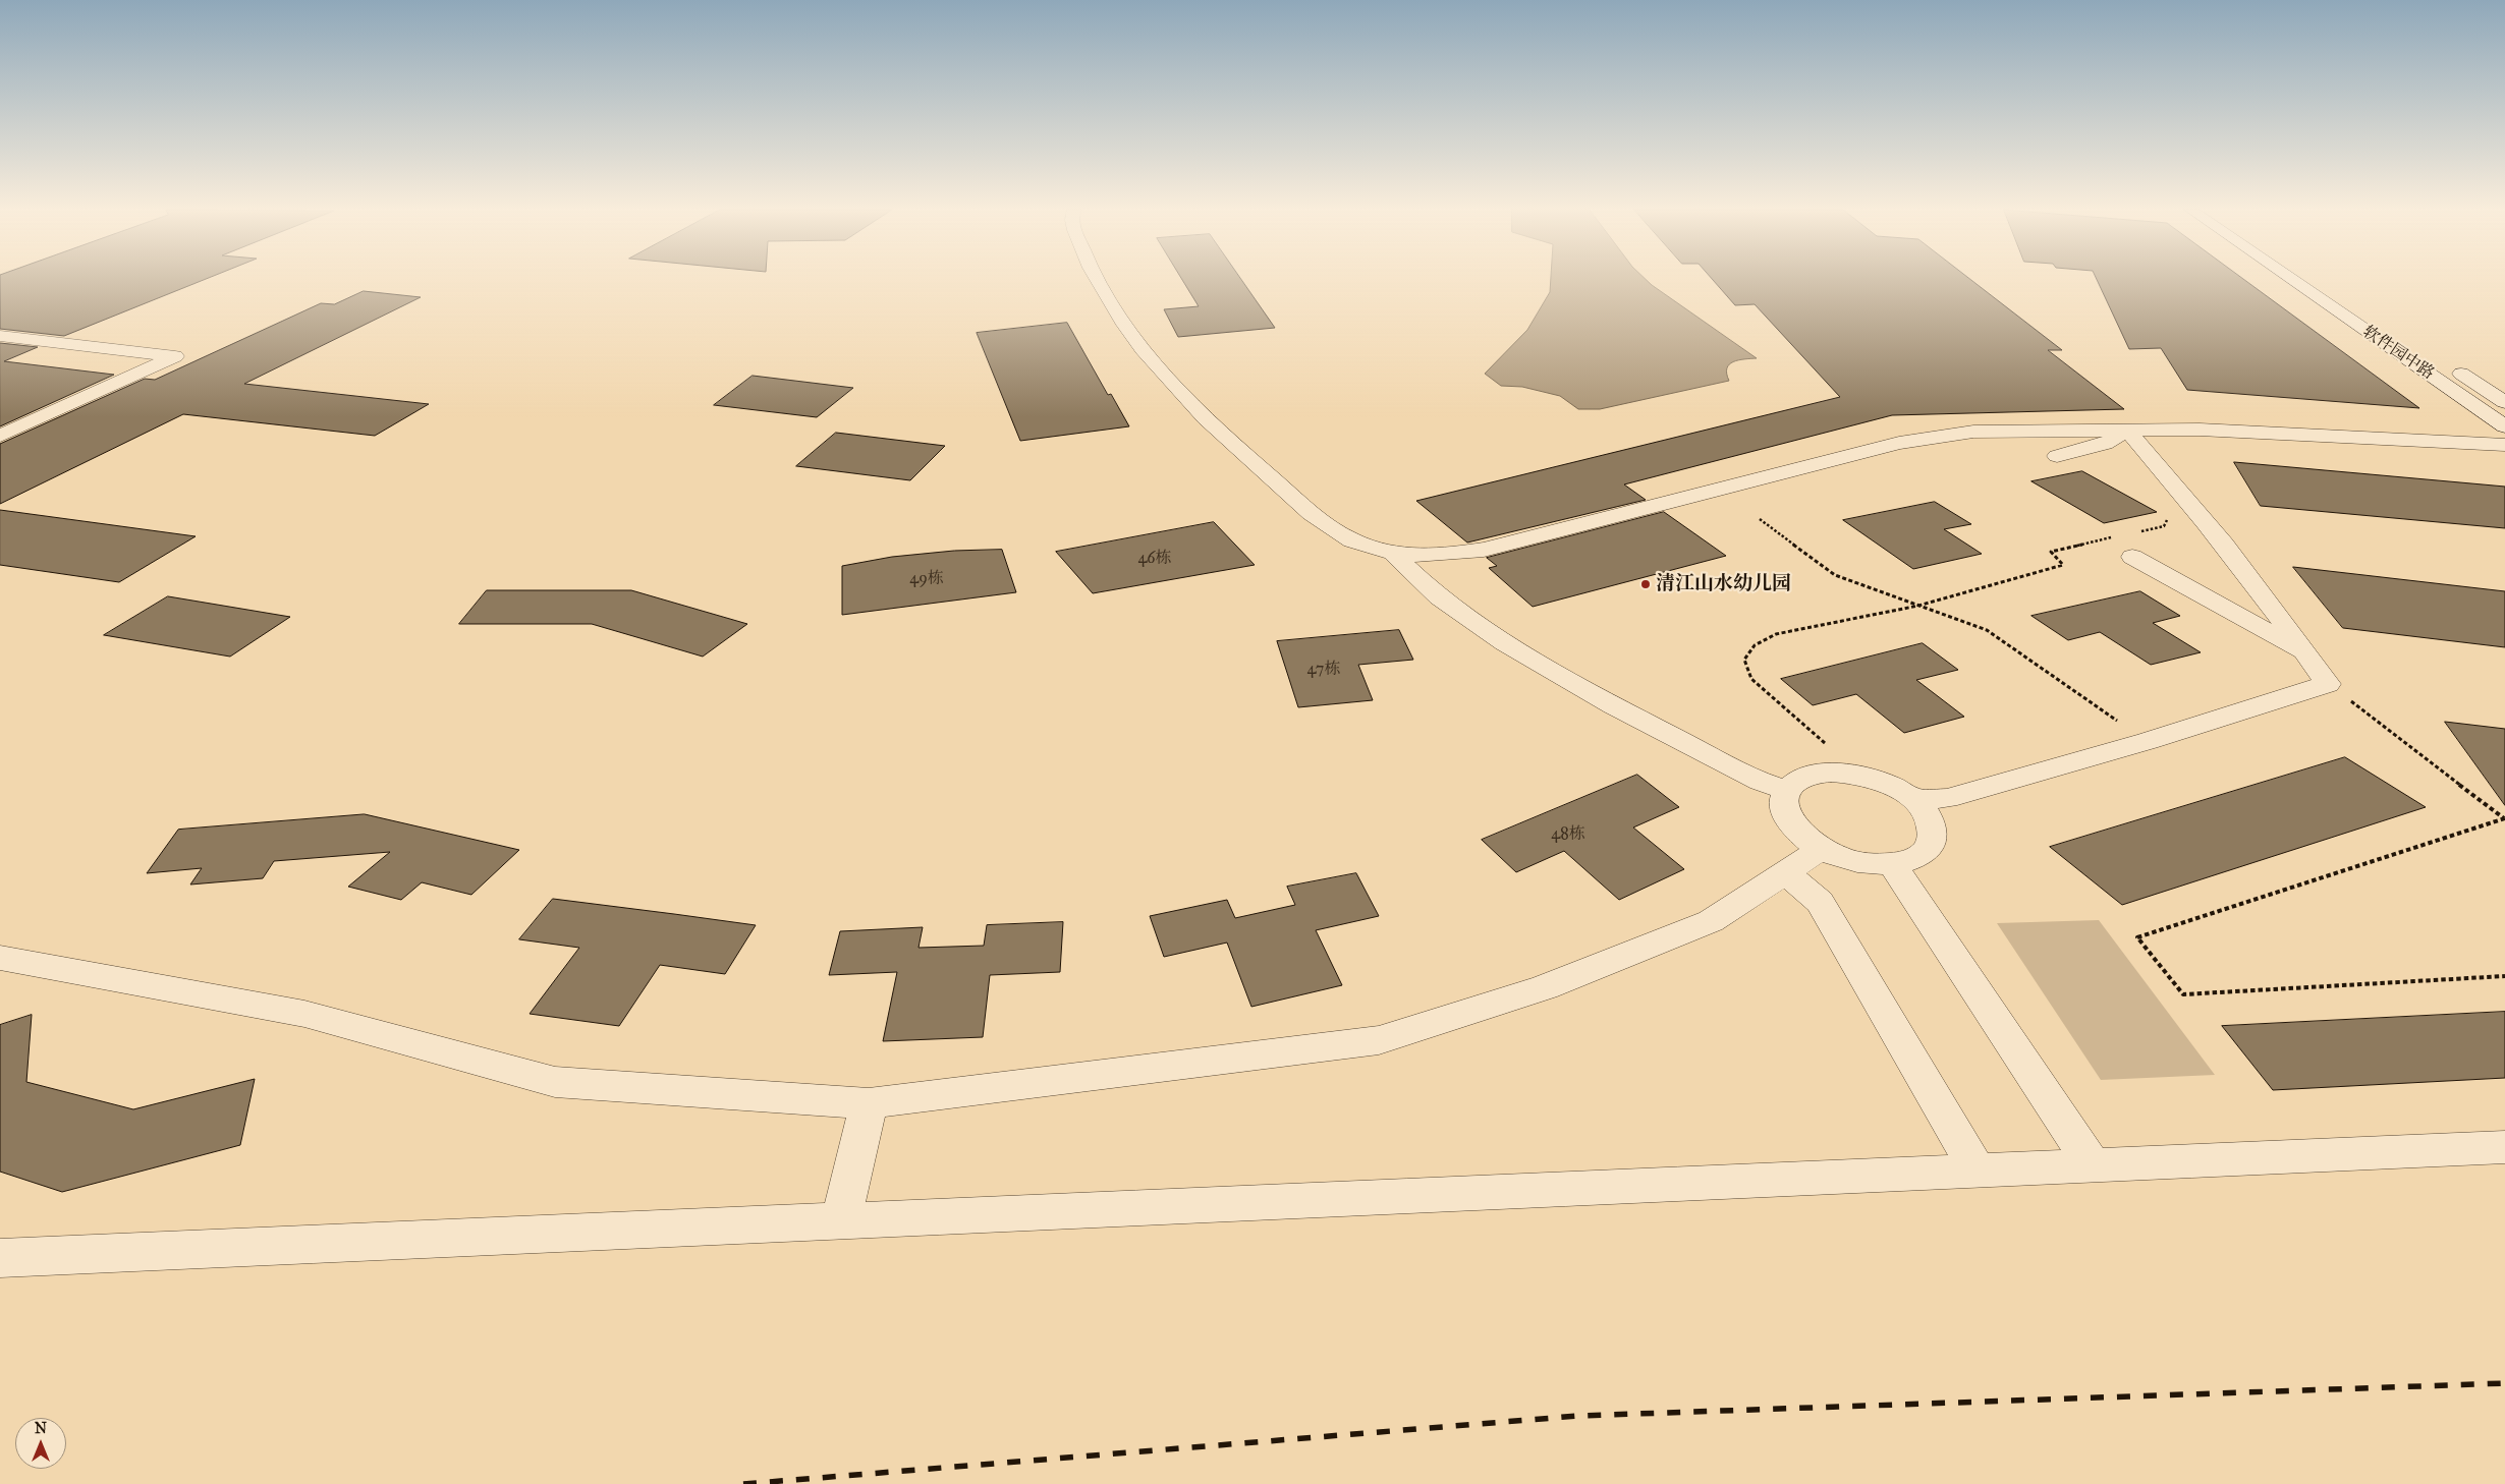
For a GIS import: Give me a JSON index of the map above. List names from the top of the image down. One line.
{"streets":{"street":["软件园中路"]},"places":["清江山水幼儿园"],"house_numbers":["46栋","49栋","47栋","48栋"],"north":"top"}
